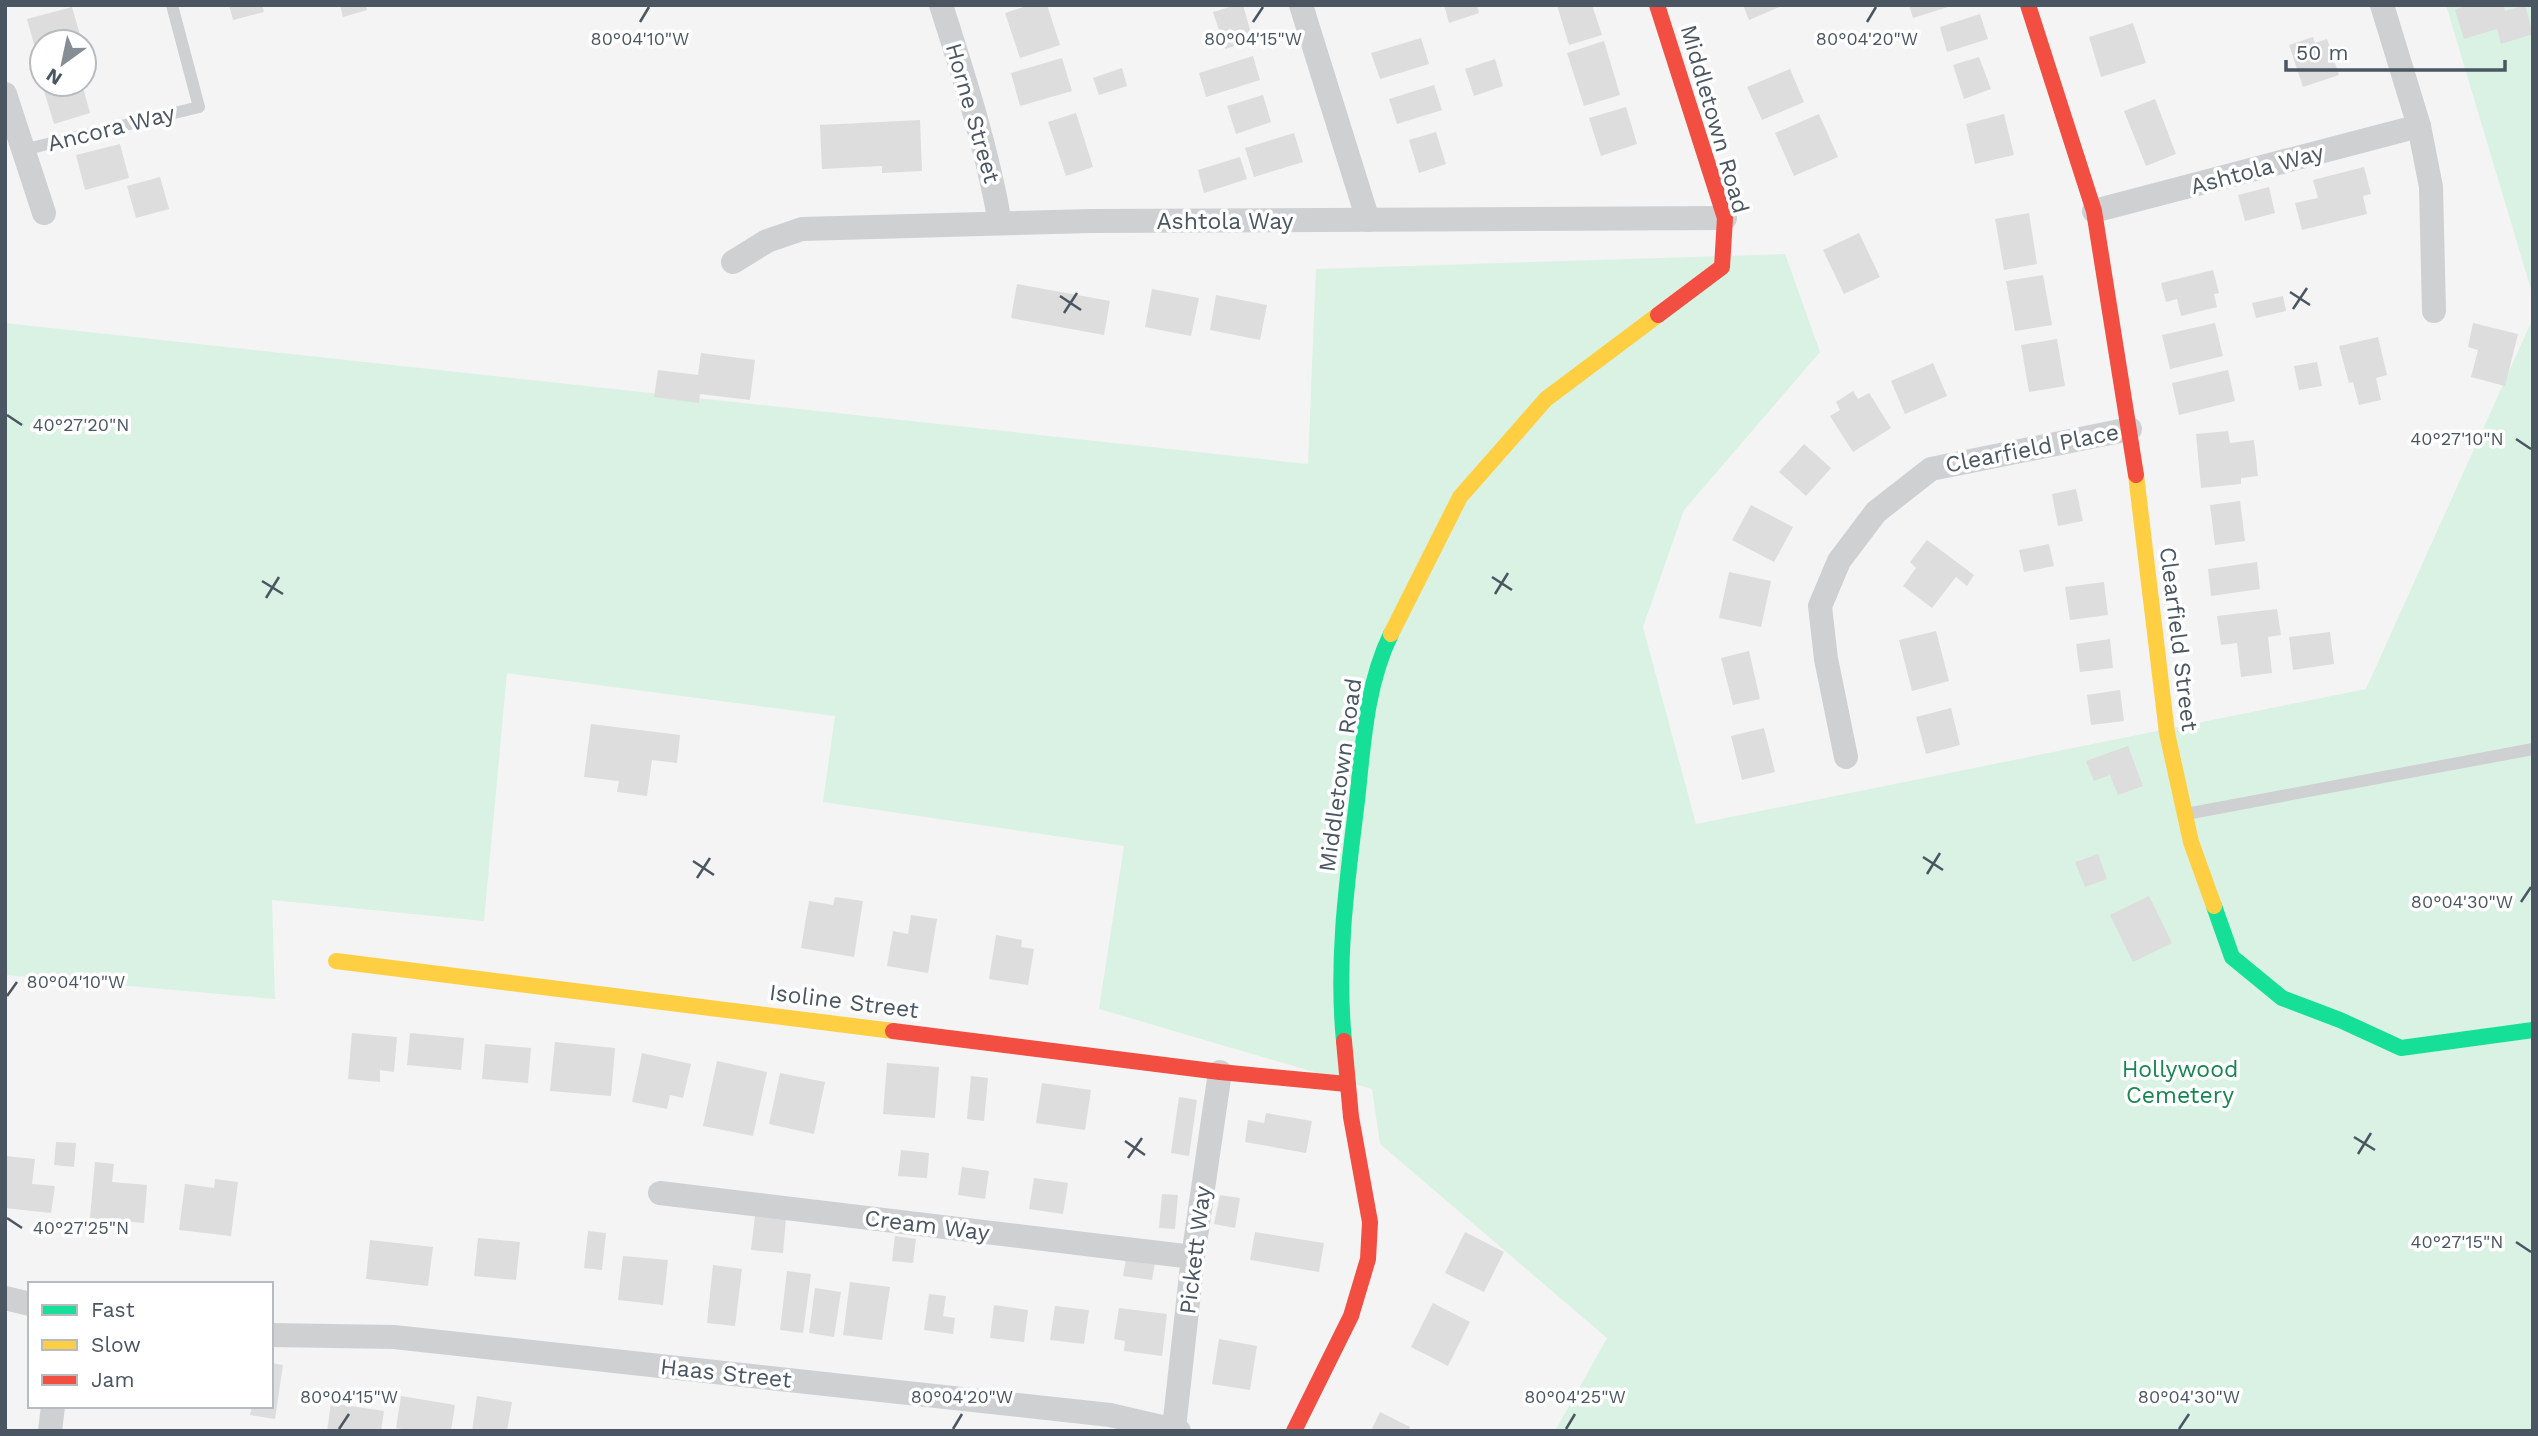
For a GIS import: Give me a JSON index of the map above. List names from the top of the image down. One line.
{"streets":{"street":["Horne Street","Middletown Road","Ashtola Way","Clearfield Place","Clearfield Street","Isoline Street","Cream Way","Pickett Way","Haas Street"],"lane":["Ancora Way"]},"crossings":[["Horne Street","Ashtola Way"],["Middletown Road","Ashtola Way"],["Middletown Road","Isoline Street"],["Ashtola Way","Clearfield Street"],["Clearfield Place","Clearfield Street"],["Isoline Street","Pickett Way"],["Cream Way","Pickett Way"],["Pickett Way","Haas Street"]],"parks":["Hollywood Cemetery"],"legend":["Fast","Slow","Jam"],"scale_bar":"50 m","north":"bottom left","coordinates":["80°04'10\"W","80°04'15\"W","80°04'20\"W","40°27'20\"N","40°27'10\"N","80°04'30\"W","40°27'25\"N","40°27'15\"N","80°04'25\"W"]}
